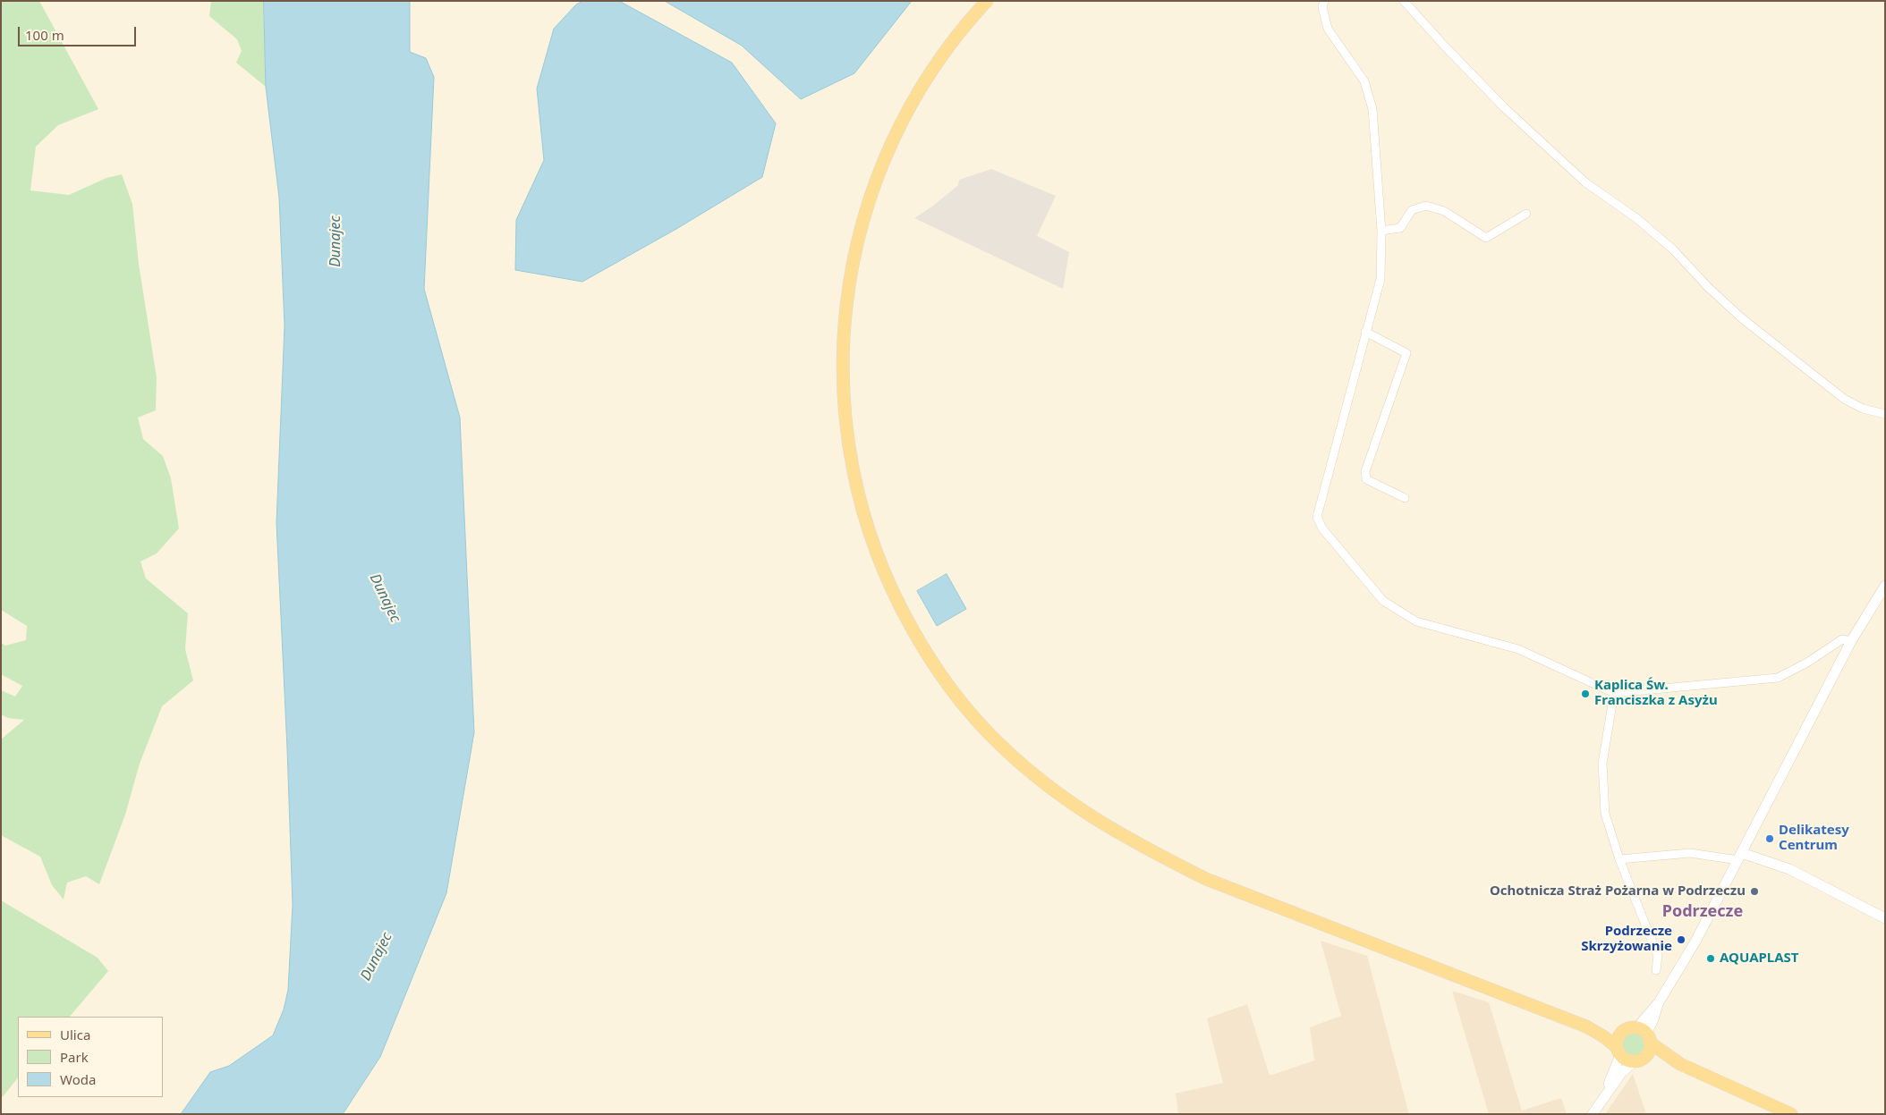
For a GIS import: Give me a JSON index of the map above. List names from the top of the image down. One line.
{"districts":["Podrzecze"],"water":["Dunajec"],"places":["Kaplica Św. Franciszka z Asyżu","Delikatesy Centrum","Ochotnicza Straż Pożarna w Podrzeczu","Podrzecze Skrzyżowanie","AQUAPLAST"],"legend":["Ulica","Park","Woda"],"scale_bar":"100 m"}
